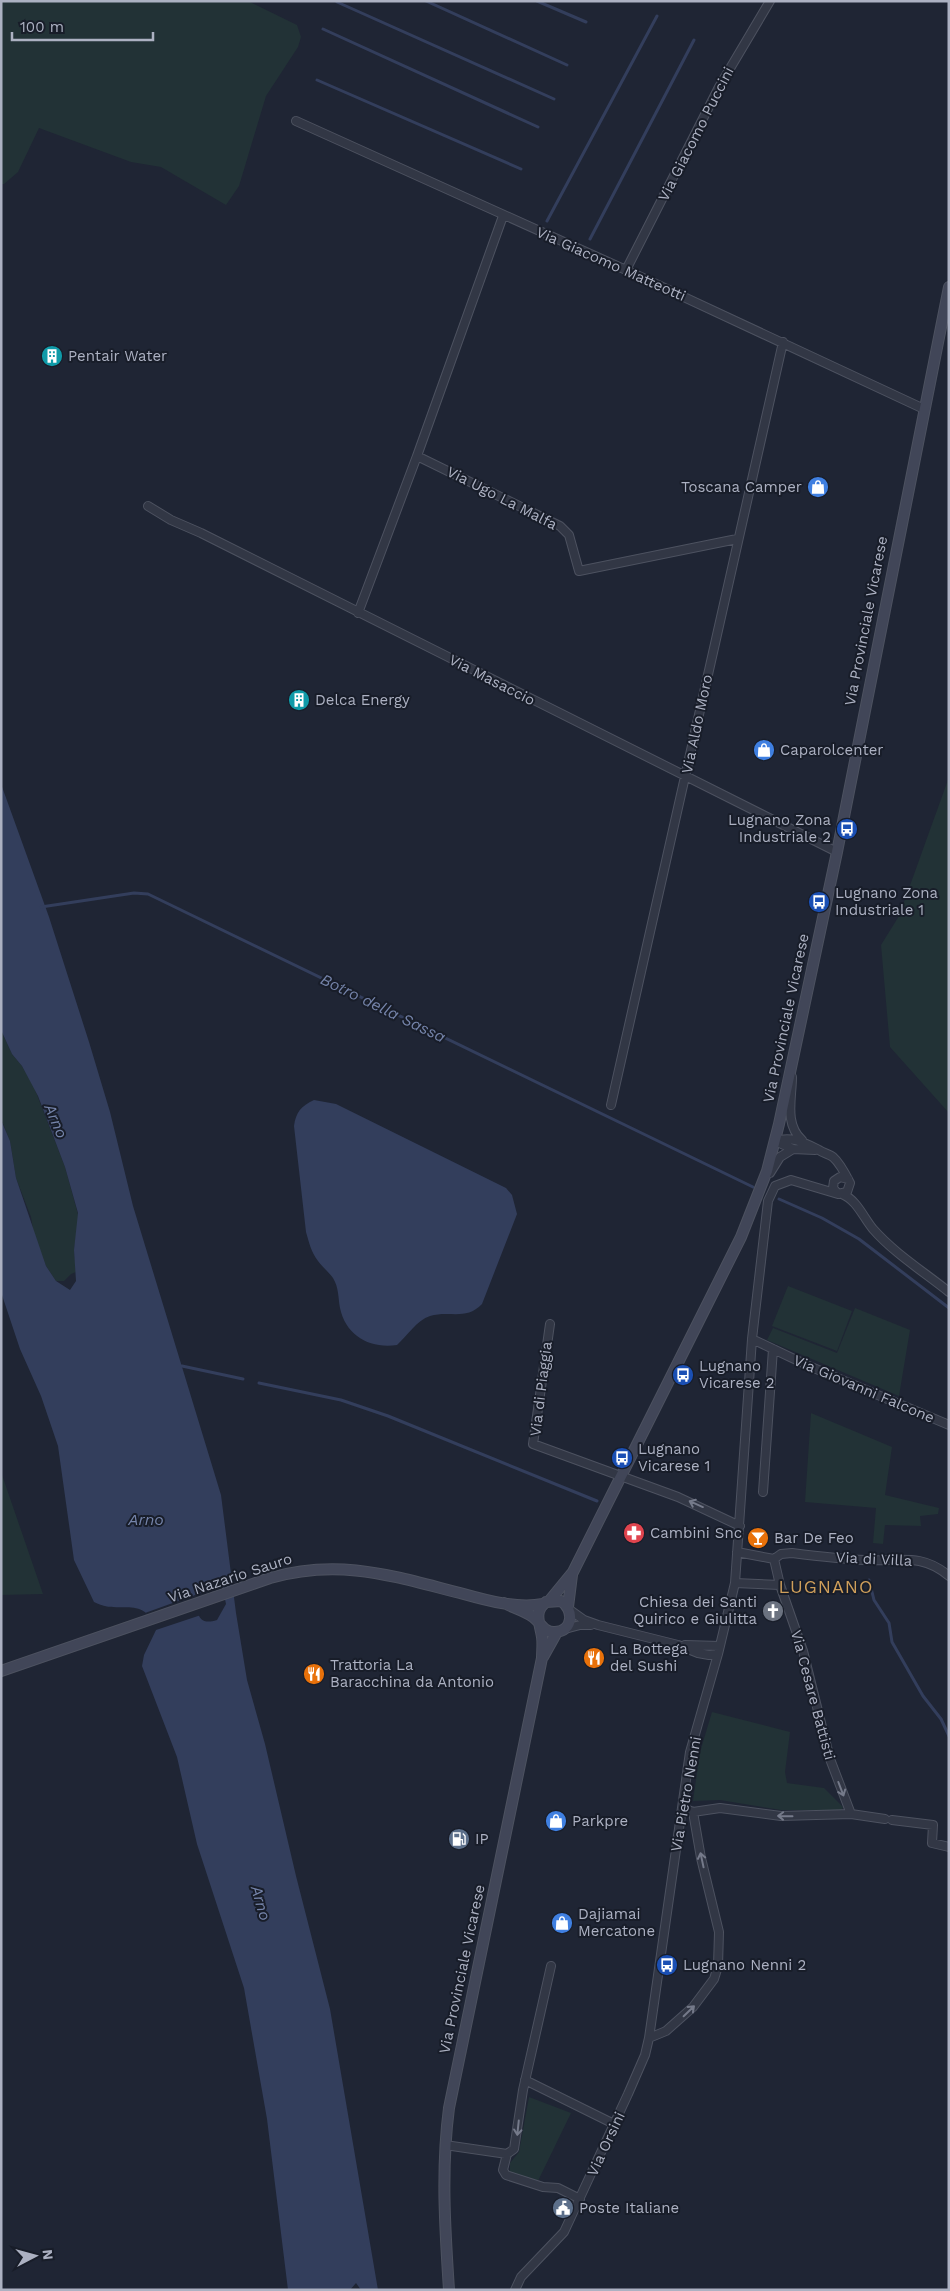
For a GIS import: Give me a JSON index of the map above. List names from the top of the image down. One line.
{"streets":{"main road":["Via Provinciale Vicarese","Via Nazario Sauro"],"street":["Via Giacomo Puccini","Via Giacomo Matteotti","Via Ugo La Malfa","Via Masaccio","Via Aldo Moro","Via di Piaggia","Via Giovanni Falcone","Via di Villa","Via Cesare Battisti","Via Pietro Nenni","Via Orsini"]},"crossings":[["Via Giacomo Puccini","Via Giacomo Matteotti"],["Via Giacomo Matteotti","Via Provinciale Vicarese"],["Via Giacomo Matteotti","Via Aldo Moro"],["Via Ugo La Malfa","Via Aldo Moro"],["Via Provinciale Vicarese","Via Masaccio"],["Via Provinciale Vicarese","Via di Piaggia"],["Via Provinciale Vicarese","Via Nazario Sauro"],["Via Masaccio","Via Aldo Moro"],["Via di Piaggia","Via Pietro Nenni"],["Via Giovanni Falcone","Via Pietro Nenni"],["Via di Villa","Via Cesare Battisti"],["Via di Villa","Via Pietro Nenni"],["Via Pietro Nenni","Via Orsini"]],"one_way":["Via di Piaggia","Via Cesare Battisti"],"districts":["LUGNANO"],"water":["Botro della Sassa","Arno"],"places":{"building":["Pentair Water","Delca Energy"],"shop":["Toscana Camper","Caparolcenter","Parkpre","Dajiamai Mercatone"],"bus stop":["Lugnano Zona Industriale 2","Lugnano Zona Industriale 1","Lugnano Vicarese 2","Lugnano Vicarese 1","Lugnano Nenni 2"],"pharmacy":["Cambini Snc"],"bar":["Bar De Feo"],"church":["Chiesa dei Santi Quirico e Giulitta"],"restaurant":["La Bottega del Sushi","Trattoria La Baracchina da Antonio"],"fuel station":["IP"],"public building":["Poste Italiane"]},"scale_bar":"100 m","north":"right"}
